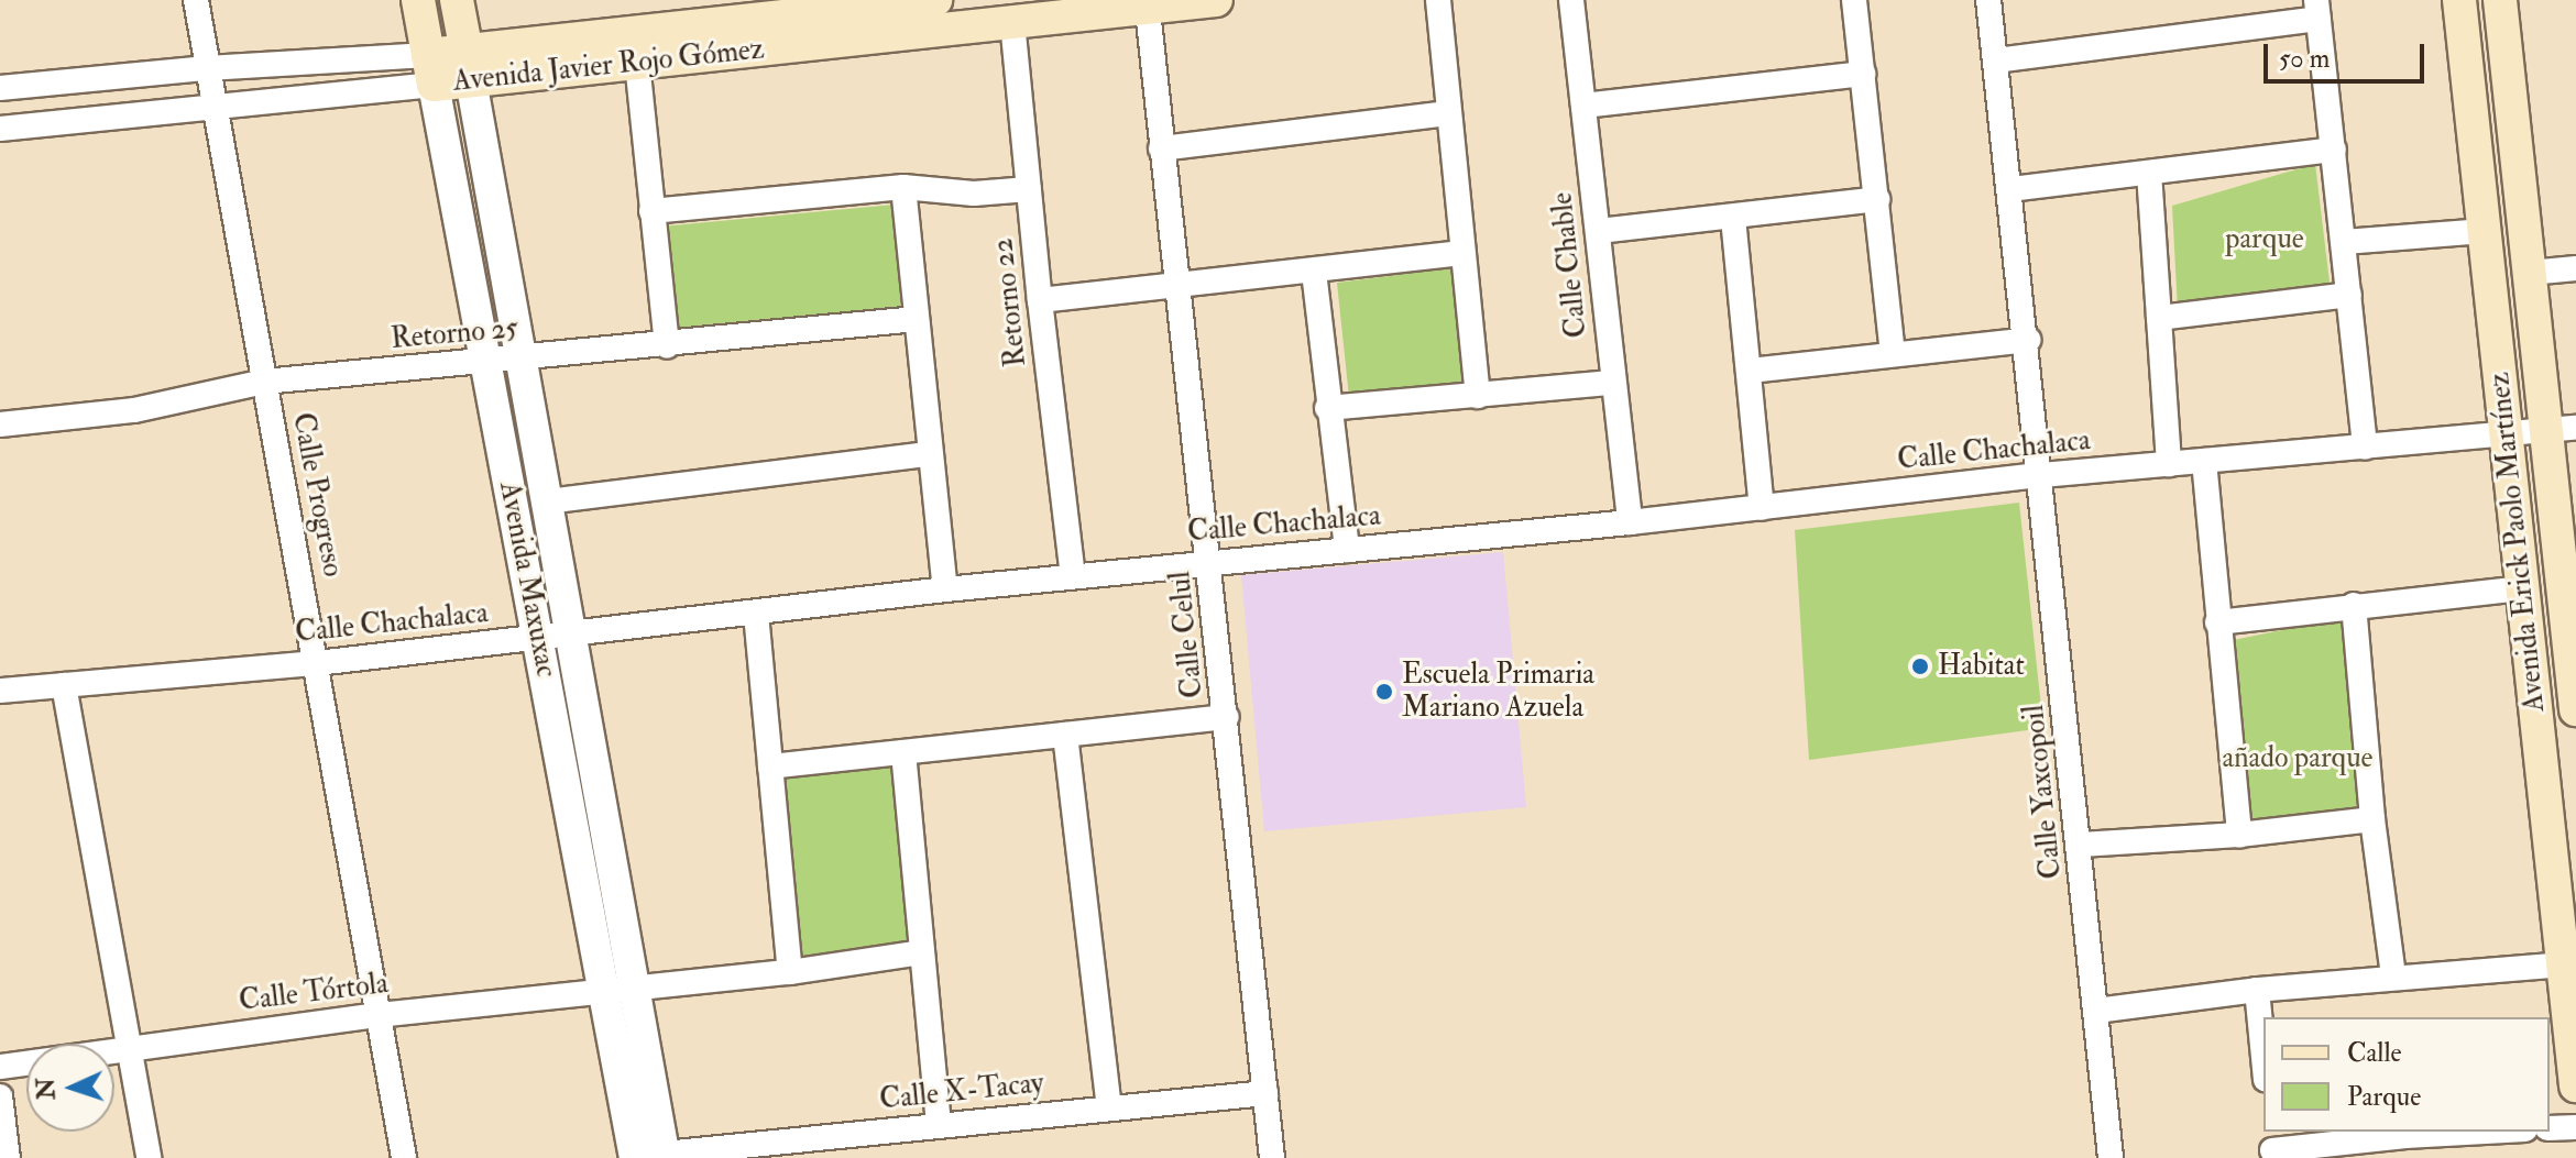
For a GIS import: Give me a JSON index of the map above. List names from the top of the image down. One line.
{"streets":{"main road":["Avenida Javier Rojo Gómez","Avenida Erick Paolo Martínez","Avenida Maxuxac"],"street":["Calle Chable","Retorno 22","Retorno 25","Calle Chachalaca","Calle Progreso","Calle Celul","Calle Yaxcopoil","Calle Tórtola","Calle X-Tacay"]},"crossings":[["Avenida Javier Rojo Gómez","Retorno 22"],["Avenida Javier Rojo Gómez","Calle Progreso"],["Avenida Javier Rojo Gómez","Avenida Maxuxac"],["Avenida Javier Rojo Gómez","Calle Celul"],["Calle Chable","Calle Chachalaca"],["Retorno 22","Calle Chachalaca"],["Retorno 25","Calle Progreso"],["Retorno 25","Avenida Maxuxac"],["Calle Chachalaca","Calle Progreso"],["Calle Chachalaca","Avenida Erick Paolo Martínez"],["Calle Chachalaca","Avenida Maxuxac"],["Calle Chachalaca","Calle Celul"],["Calle Chachalaca","Calle Yaxcopoil"],["Calle Progreso","Calle Tórtola"],["Avenida Maxuxac","Calle Tórtola"],["Avenida Maxuxac","Calle X-Tacay"],["Calle Celul","Calle X-Tacay"]],"parks":["parque","añado parque"],"places":["Habitat","Escuela Primaria Mariano Azuela"],"legend":["Calle","Parque"],"scale_bar":"50 m","north":"left"}
